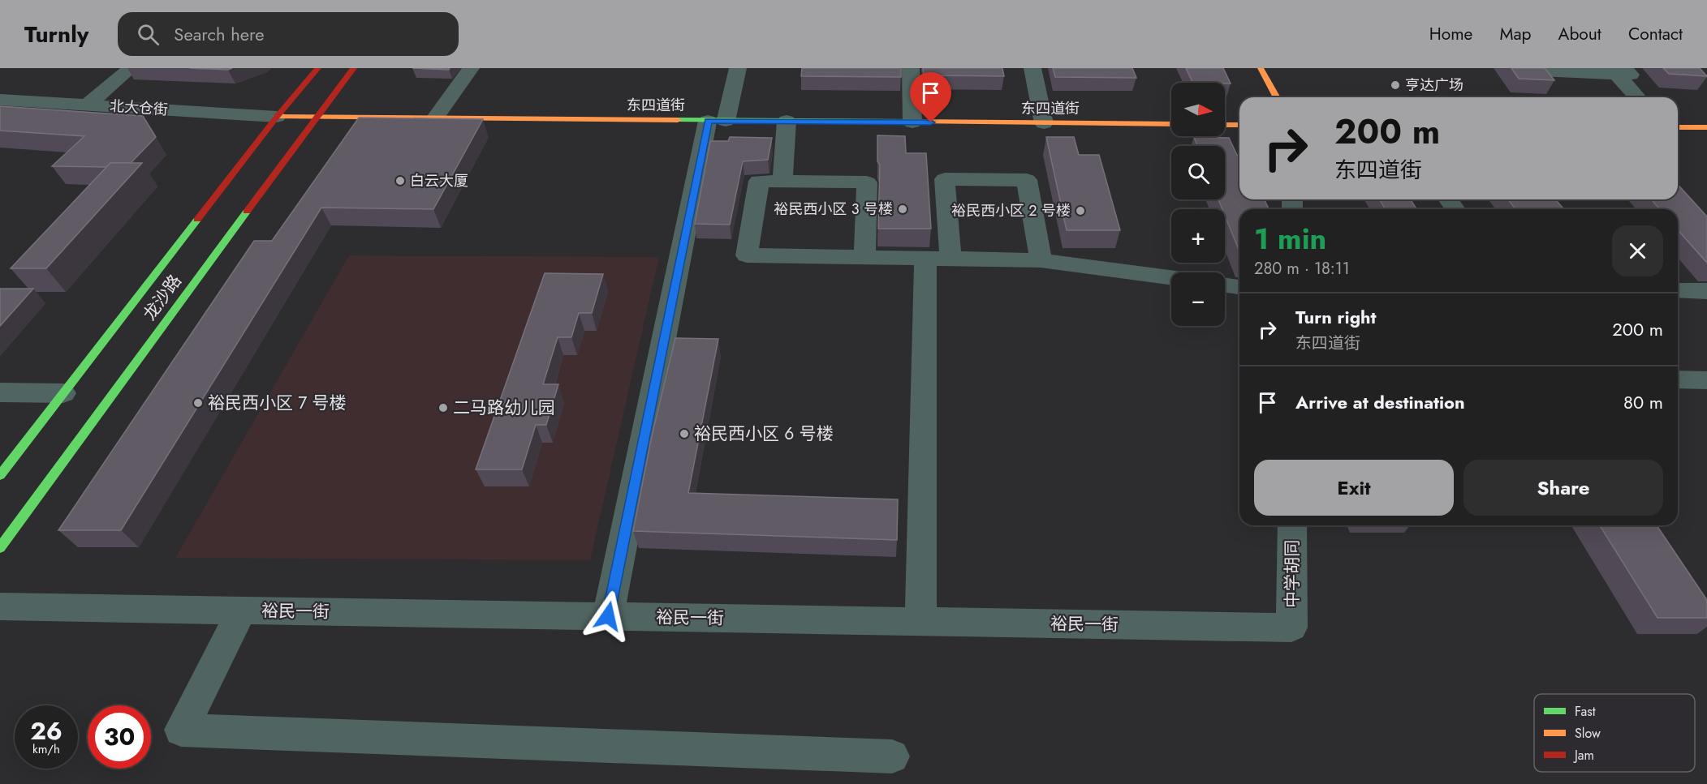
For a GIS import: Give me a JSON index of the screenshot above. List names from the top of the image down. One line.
{"streets":{"main road":["东四道街","龙沙路"],"street":["北大仓街","中学胡同","裕民一街"]},"crossings":[["东四道街","北大仓街"],["东四道街","龙沙路"],["北大仓街","龙沙路"],["中学胡同","裕民一街"]],"places":["亨达广场","白云大厦","裕民西小区 3 号楼","裕民西小区 2 号楼","裕民西小区 7 号楼","二马路幼儿园","裕民西小区 6 号楼"],"legend":["Fast","Slow","Jam"],"north":"right","page":{"header":"Turnly","search":"Search here","nav":["Home","Map","About","Contact"],"map_buttons":["+","−"],"turn":["200 m","东四道街"],"heading":["1 min","280 m · 18:11"],"list":[{"name":"Turn right","note":"东四道街","value":"200 m"},{"name":"Arrive at destination","value":"80 m"}],"buttons":["Exit","Share"],"speed":"26 km/h","limit":"30"}}
